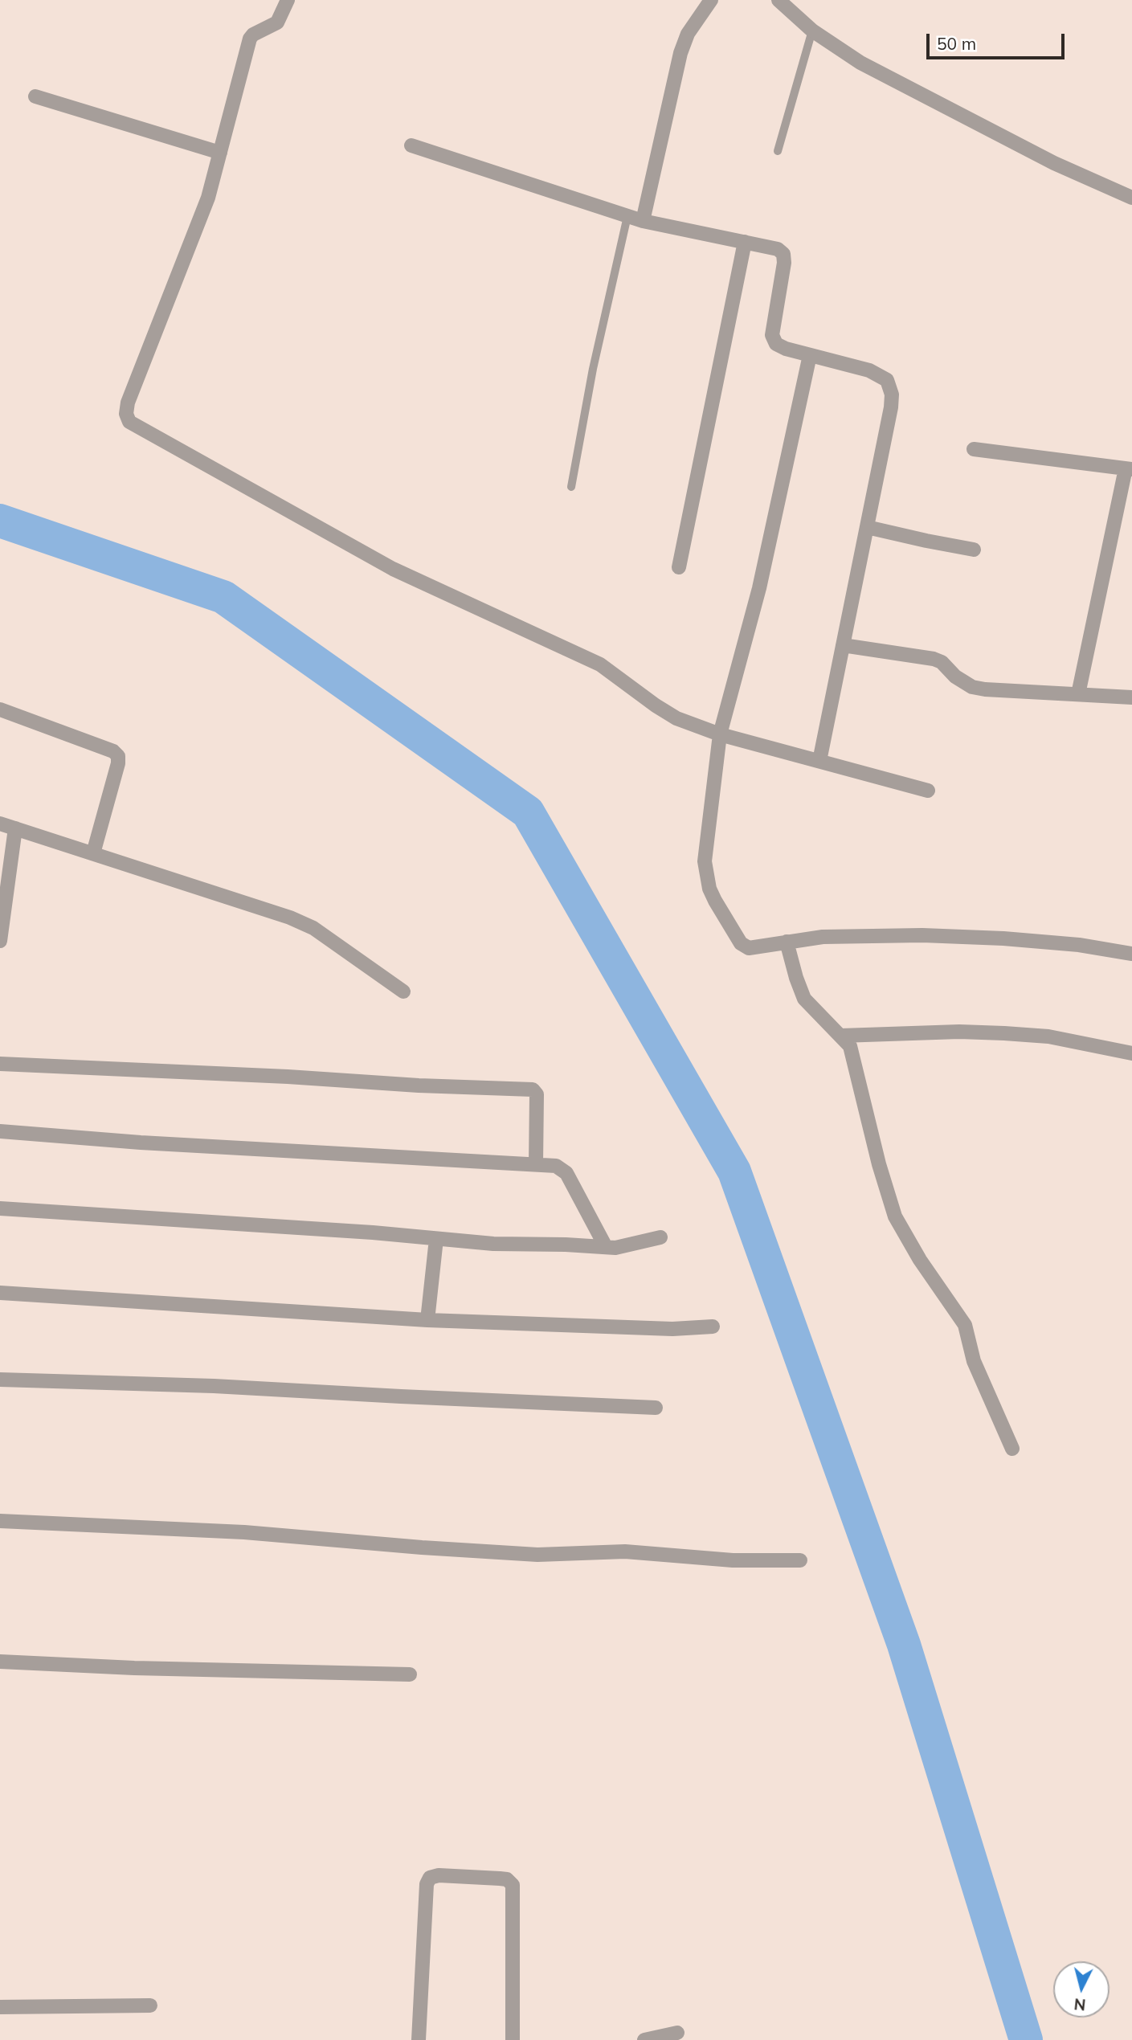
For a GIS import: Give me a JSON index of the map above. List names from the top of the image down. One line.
{"scale_bar":"50 m","north":"bottom"}
